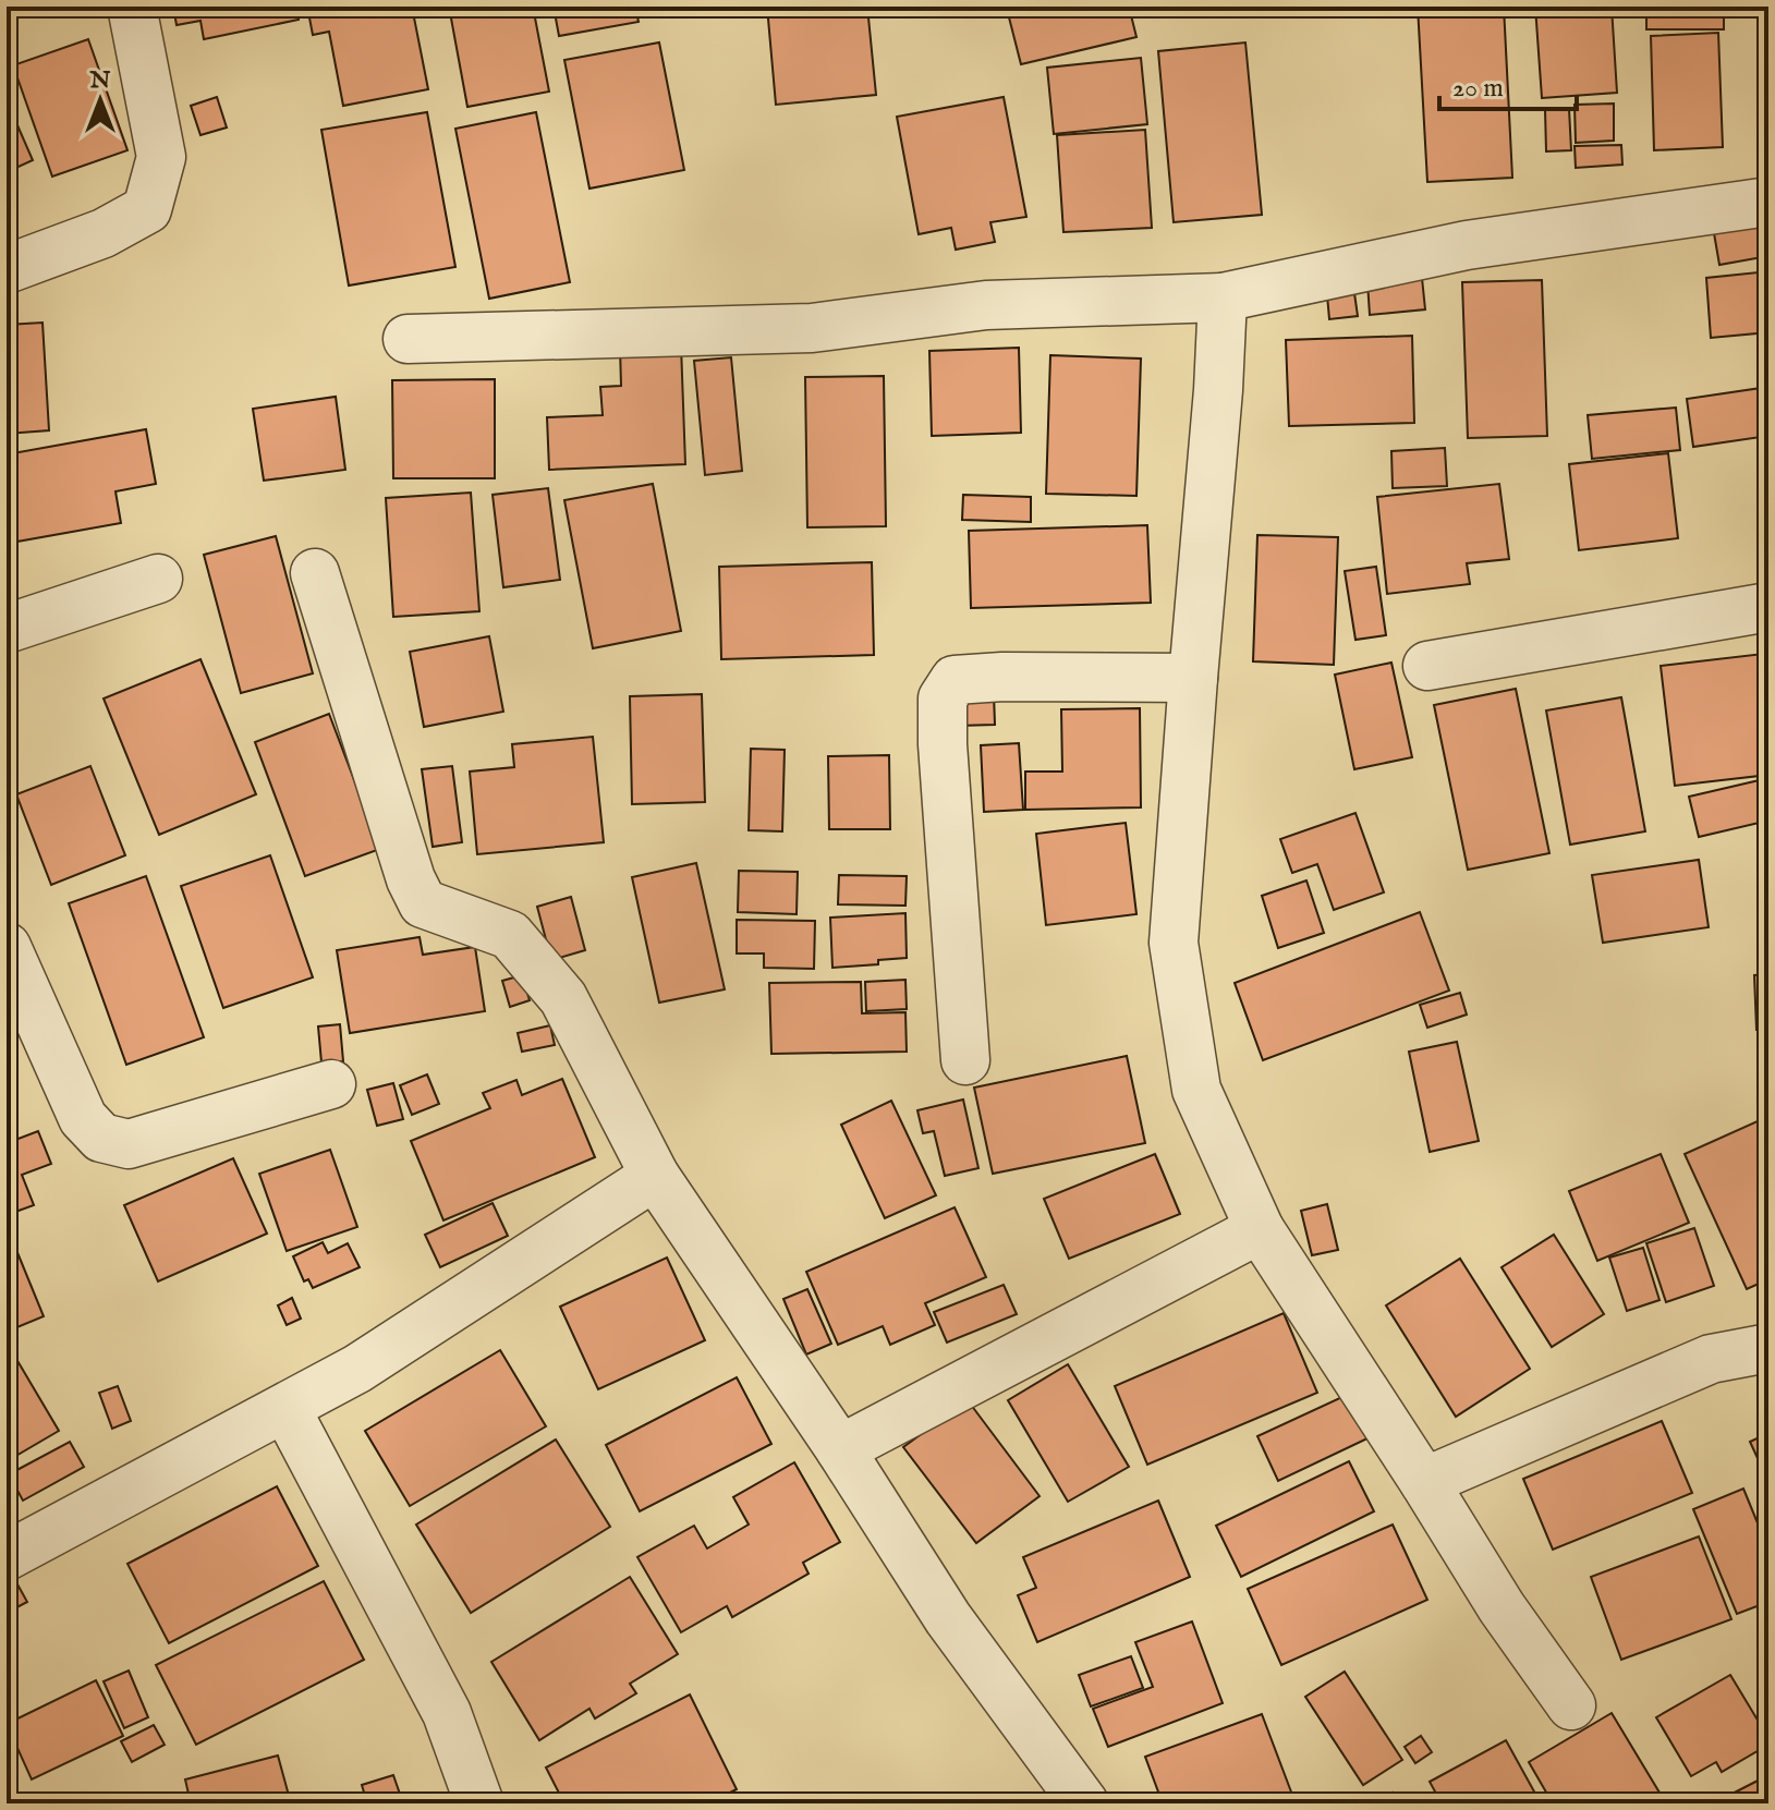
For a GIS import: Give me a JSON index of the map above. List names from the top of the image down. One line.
{"scale_bar":"20 m","north":"top"}
